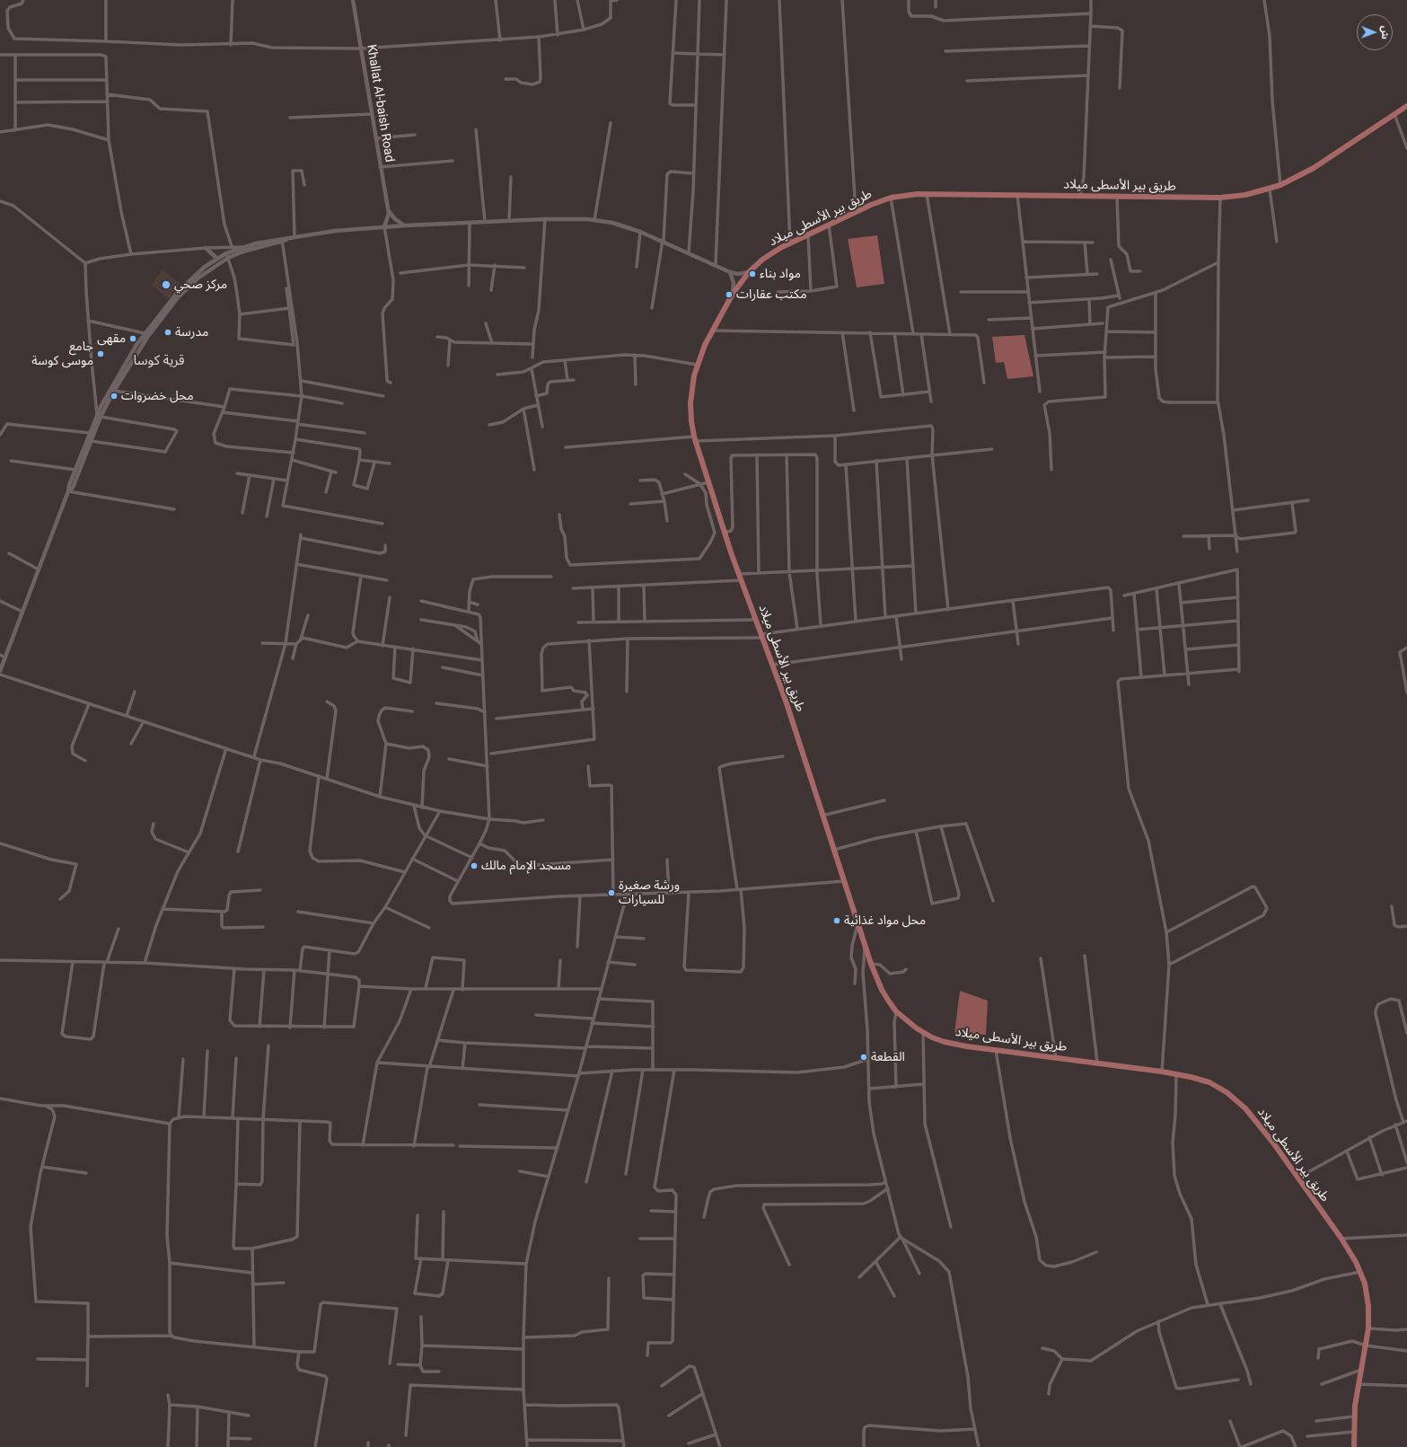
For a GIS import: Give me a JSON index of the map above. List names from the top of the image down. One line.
{"streets":{"main road":["طريق بير الأسطى ميلاد"],"street":["Khallat Al-baish Road"]},"districts":["قرية كوسا"],"places":["مواد بناء","مركز صحي","مكتب عقارات","مدرسة","مقهى","جامع موسى كوسة","محل خضروات","مسجد الإمام مالك","ورشة صغيرة للسيارات","محل مواد غذائية","القطعة"],"north":"right"}
